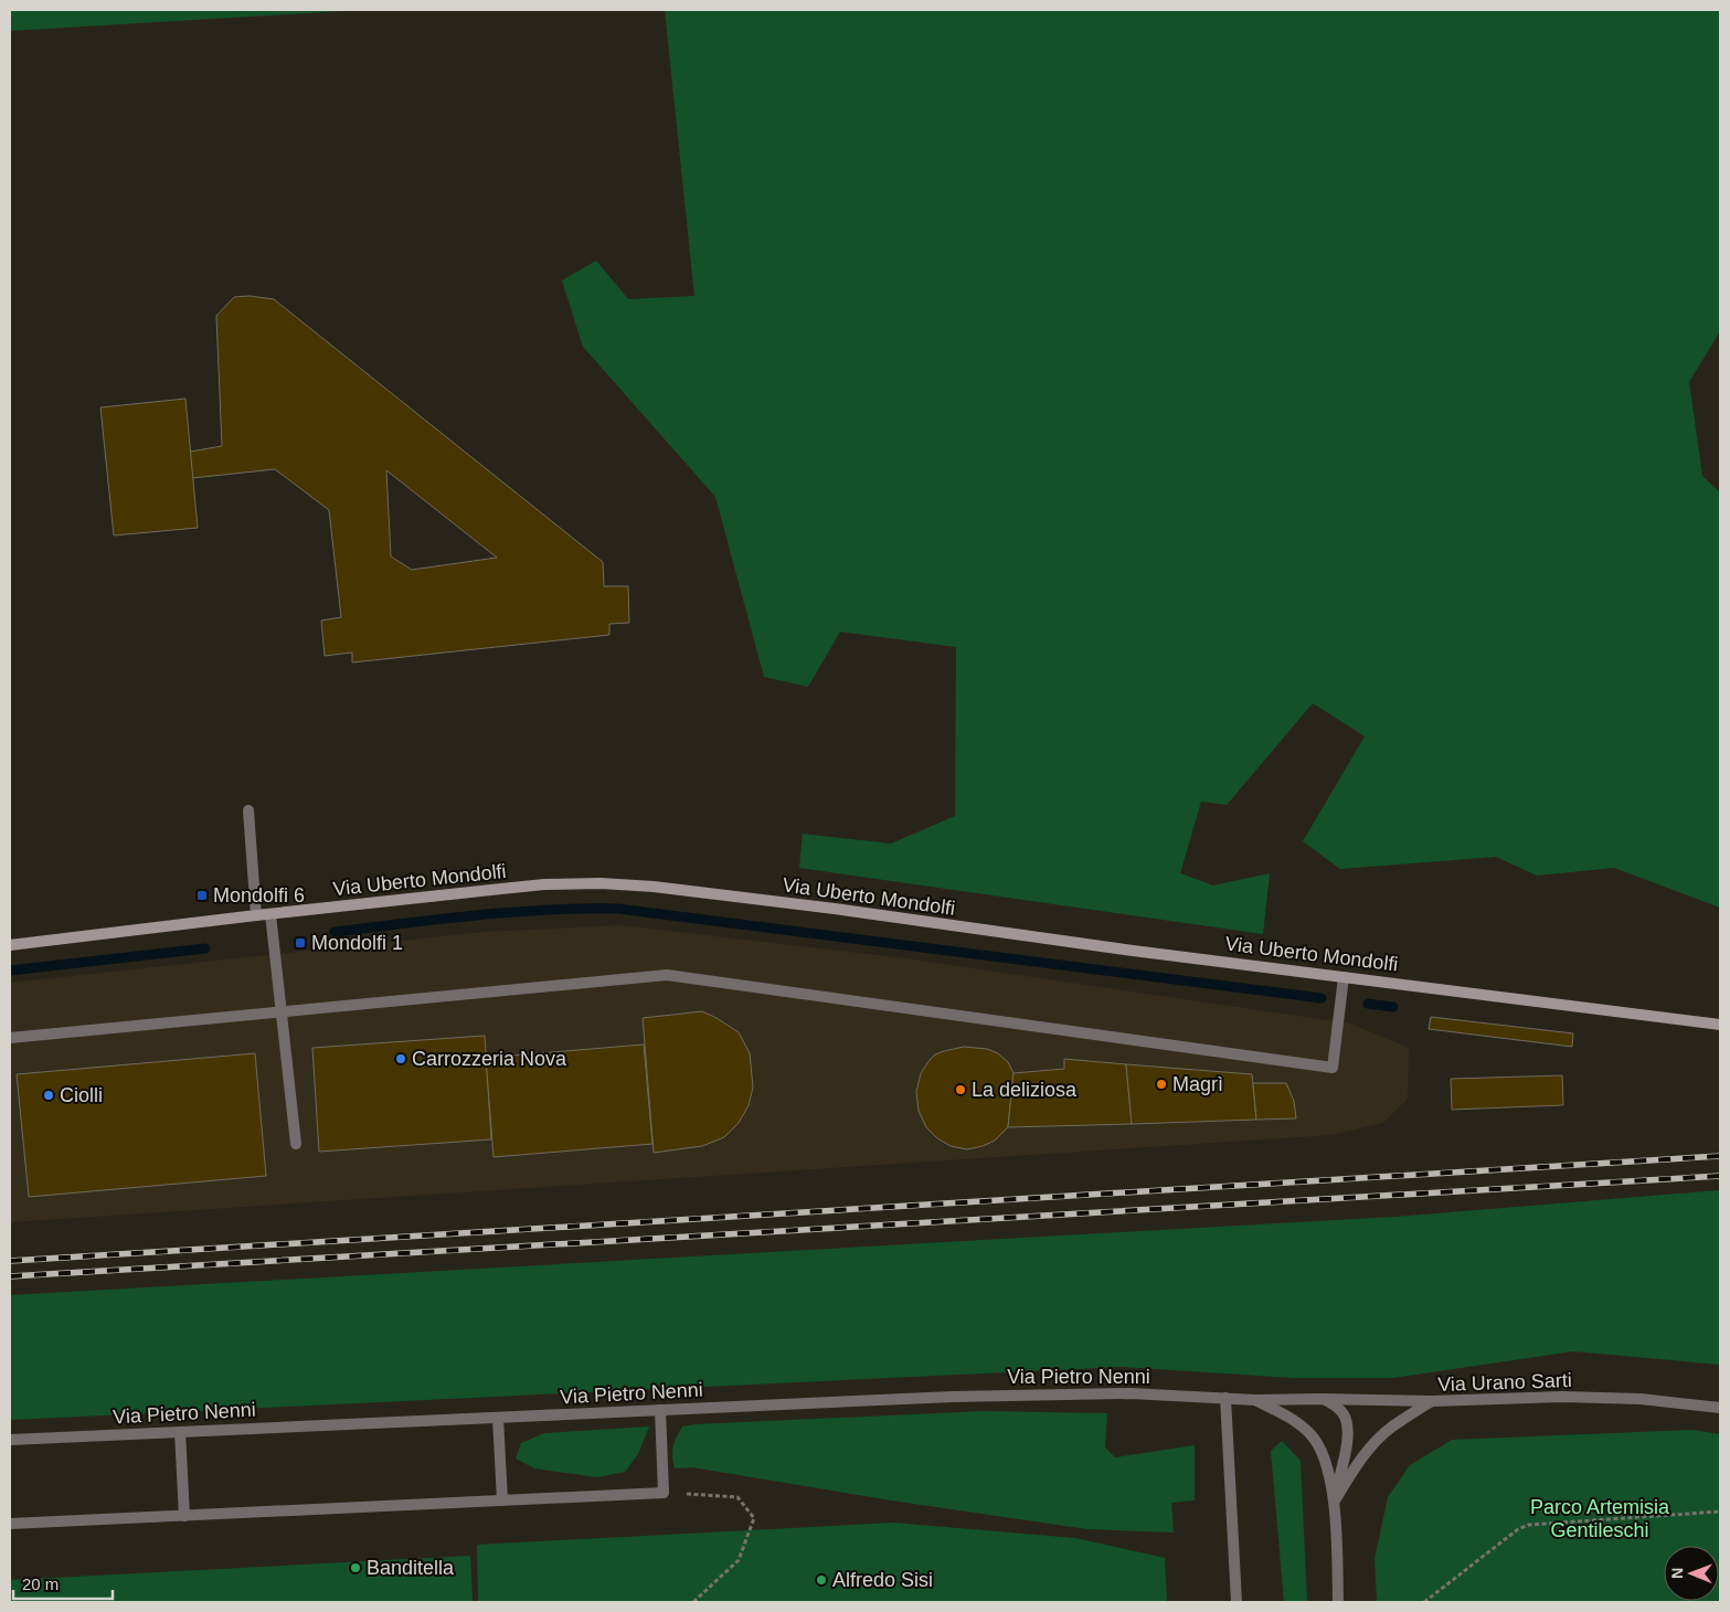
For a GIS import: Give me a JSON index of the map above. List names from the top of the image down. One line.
{"streets":{"main road":["Via Uberto Mondolfi"],"street":["Via Pietro Nenni","Via Urano Sarti"]},"crossings":[["Via Pietro Nenni","Via Urano Sarti"]],"parks":["Parco Artemisia Gentileschi"],"places":{"transit":["Mondolfi 6","Mondolfi 1"],"other":["Carrozzeria Nova","Magrì","La deliziosa","Ciolli","Banditella","Alfredo Sisi"]},"scale_bar":"20 m","north":"left"}
